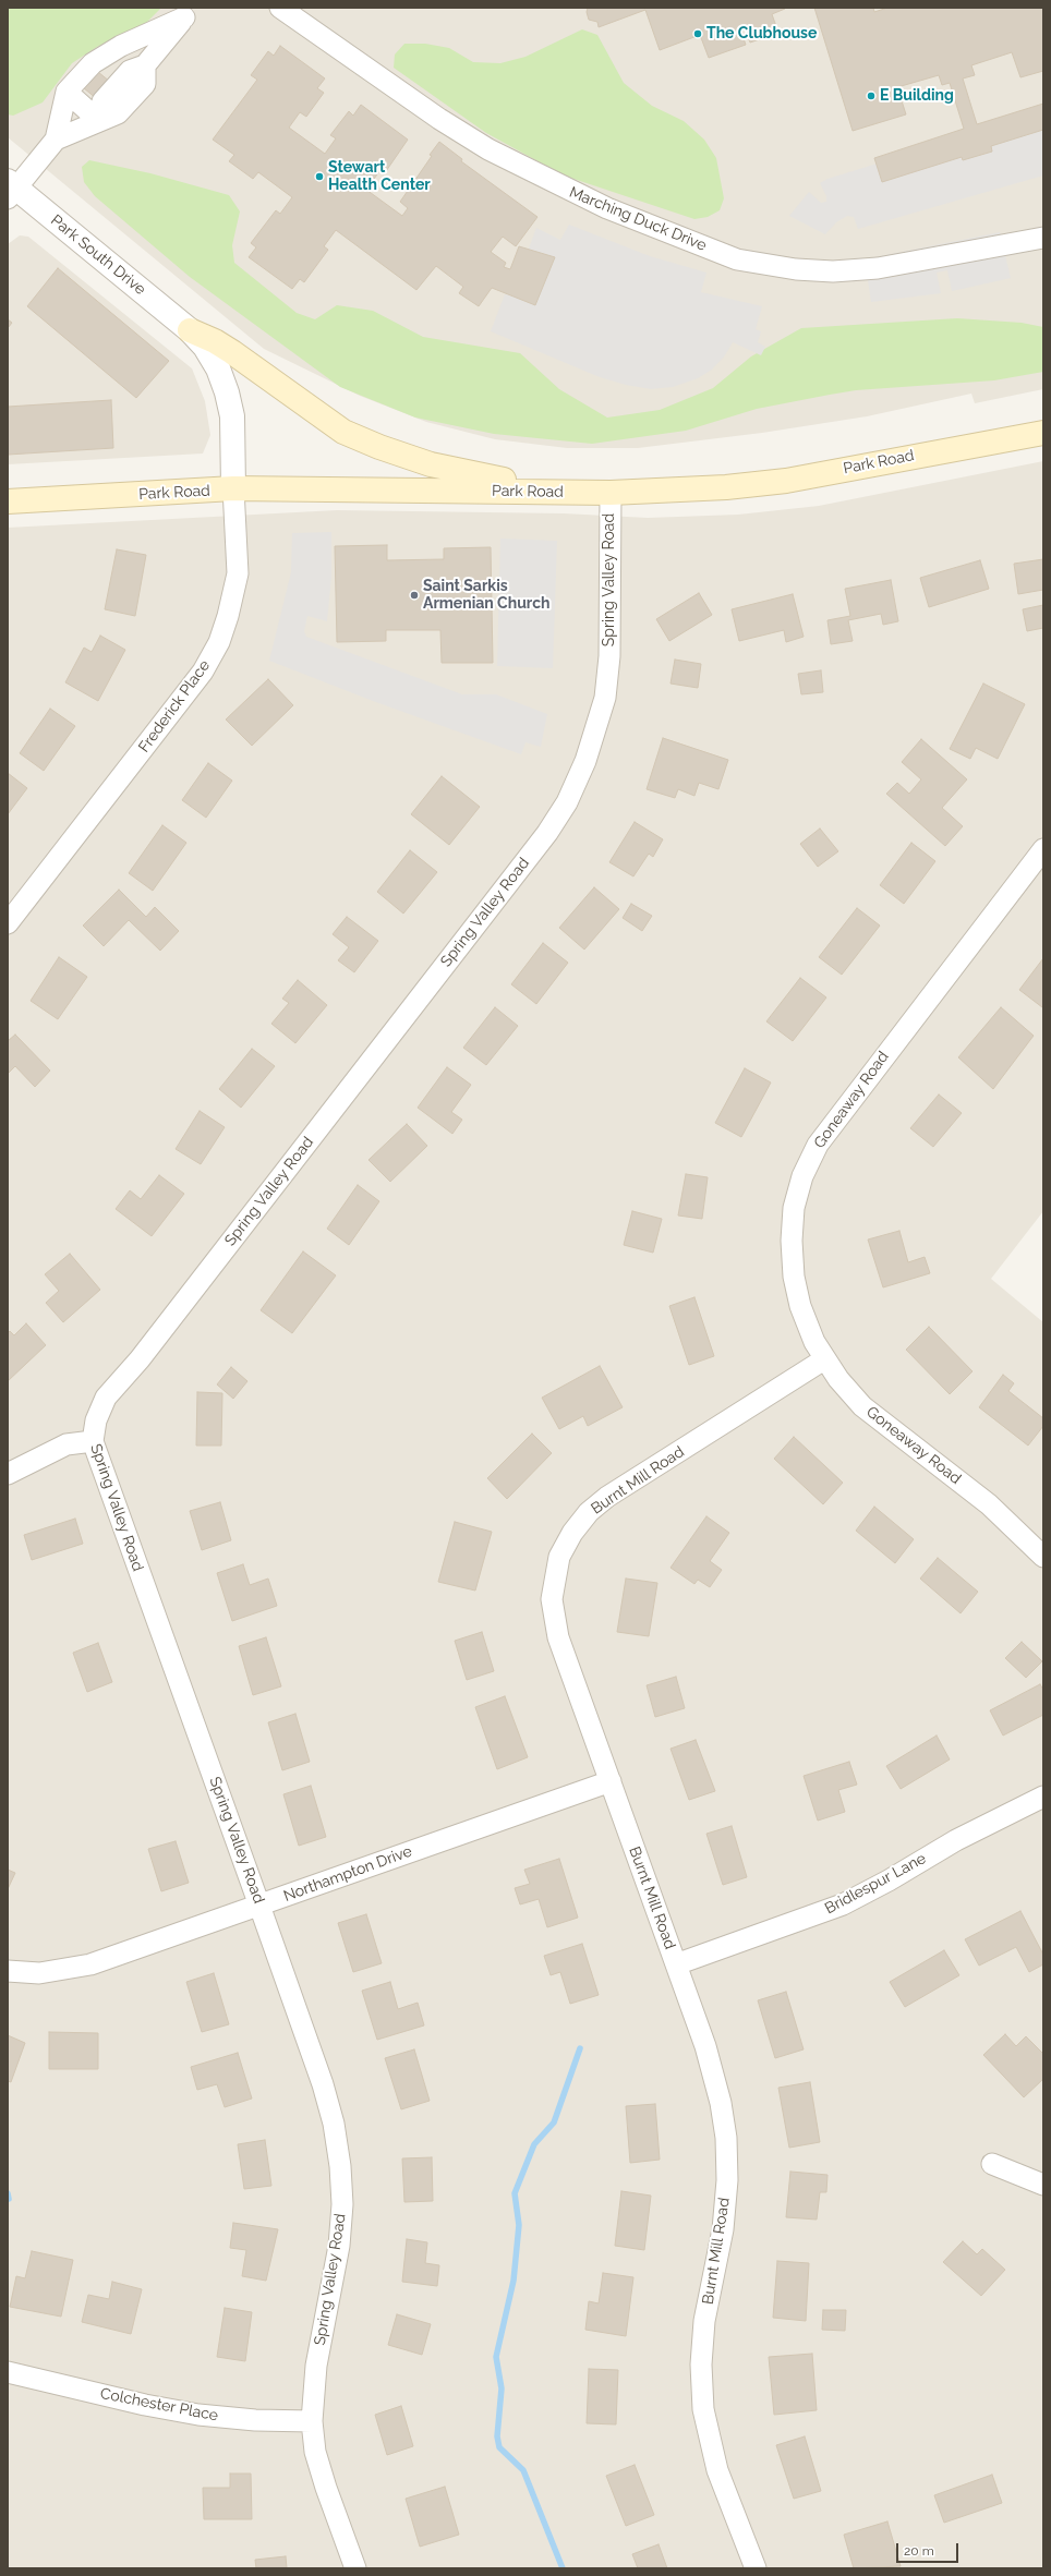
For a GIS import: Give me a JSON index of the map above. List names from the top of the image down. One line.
{"streets":{"main road":["Park Road"],"street":["Marching Duck Drive","Park South Drive","Spring Valley Road","Frederick Place","Goneaway Road","Burnt Mill Road","Northampton Drive","Bridlespur Lane","Colchester Place"]},"crossings":[["Park South Drive","Frederick Place"],["Park Road","Spring Valley Road"],["Park Road","Frederick Place"],["Spring Valley Road","Northampton Drive"],["Spring Valley Road","Colchester Place"],["Goneaway Road","Burnt Mill Road"],["Burnt Mill Road","Northampton Drive"],["Burnt Mill Road","Bridlespur Lane"]],"places":["The Clubhouse","E Building","Stewart Health Center","Saint Sarkis Armenian Church"],"scale_bar":"20 m"}
